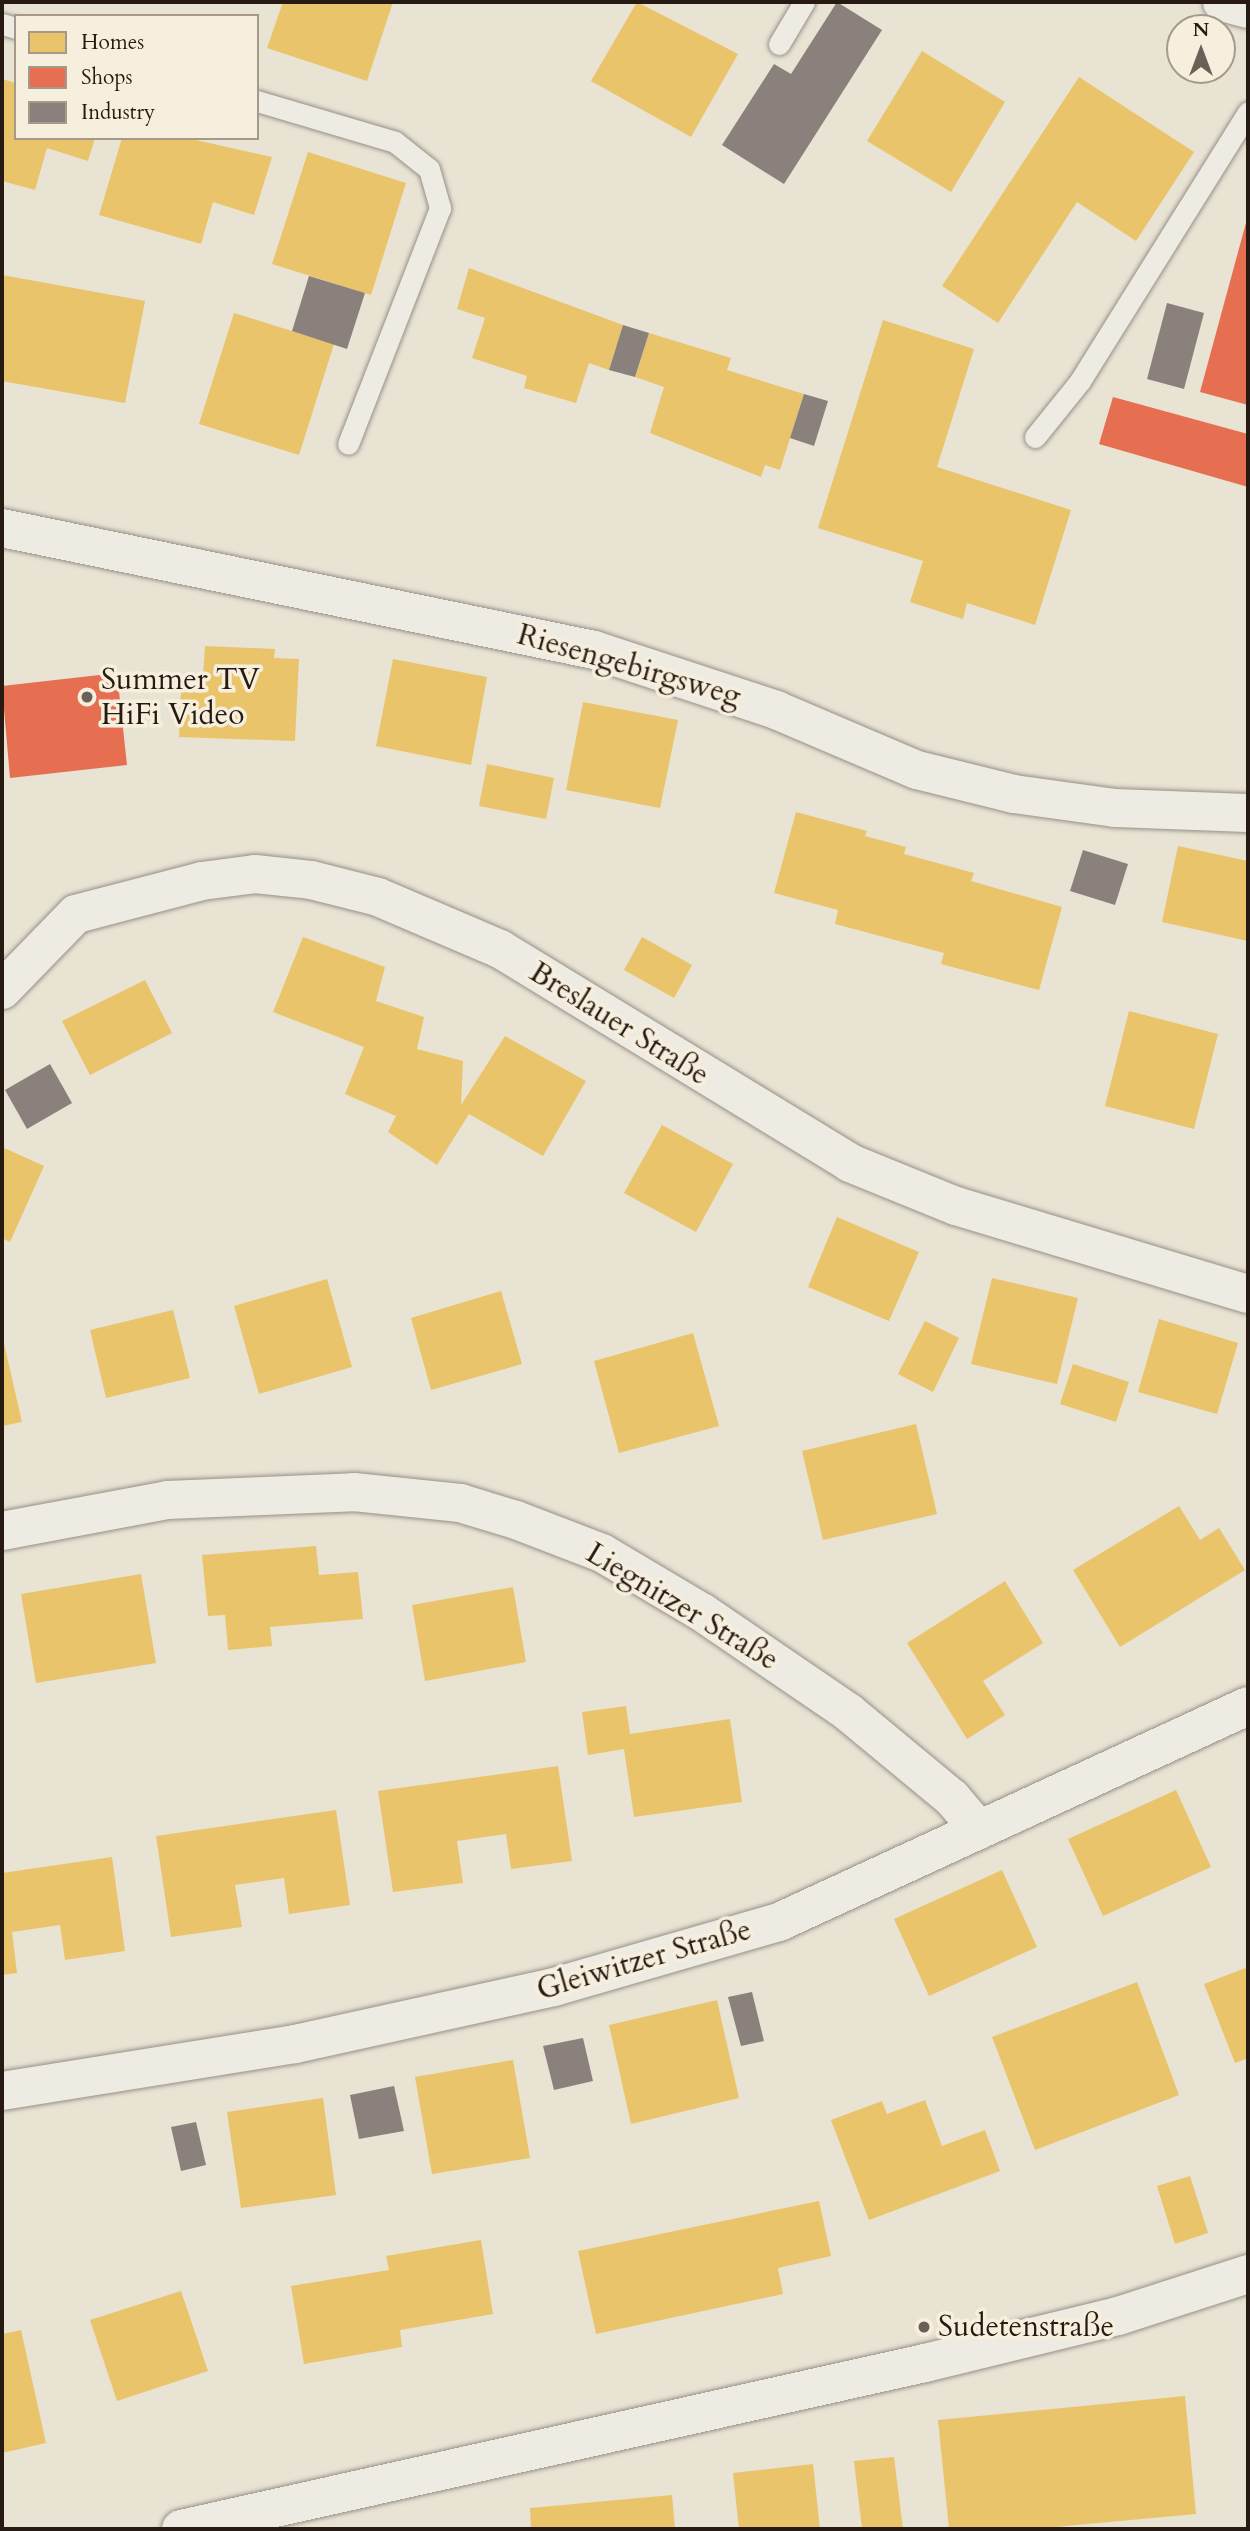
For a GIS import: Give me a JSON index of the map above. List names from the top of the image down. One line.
{"streets":{"street":["Riesengebirgsweg","Breslauer Straße","Liegnitzer Straße","Gleiwitzer Straße"]},"crossings":[["Liegnitzer Straße","Gleiwitzer Straße"]],"places":["Summer TV HiFi Video","Sudetenstraße"],"legend":["Homes","Shops","Industry"],"north":"top"}
